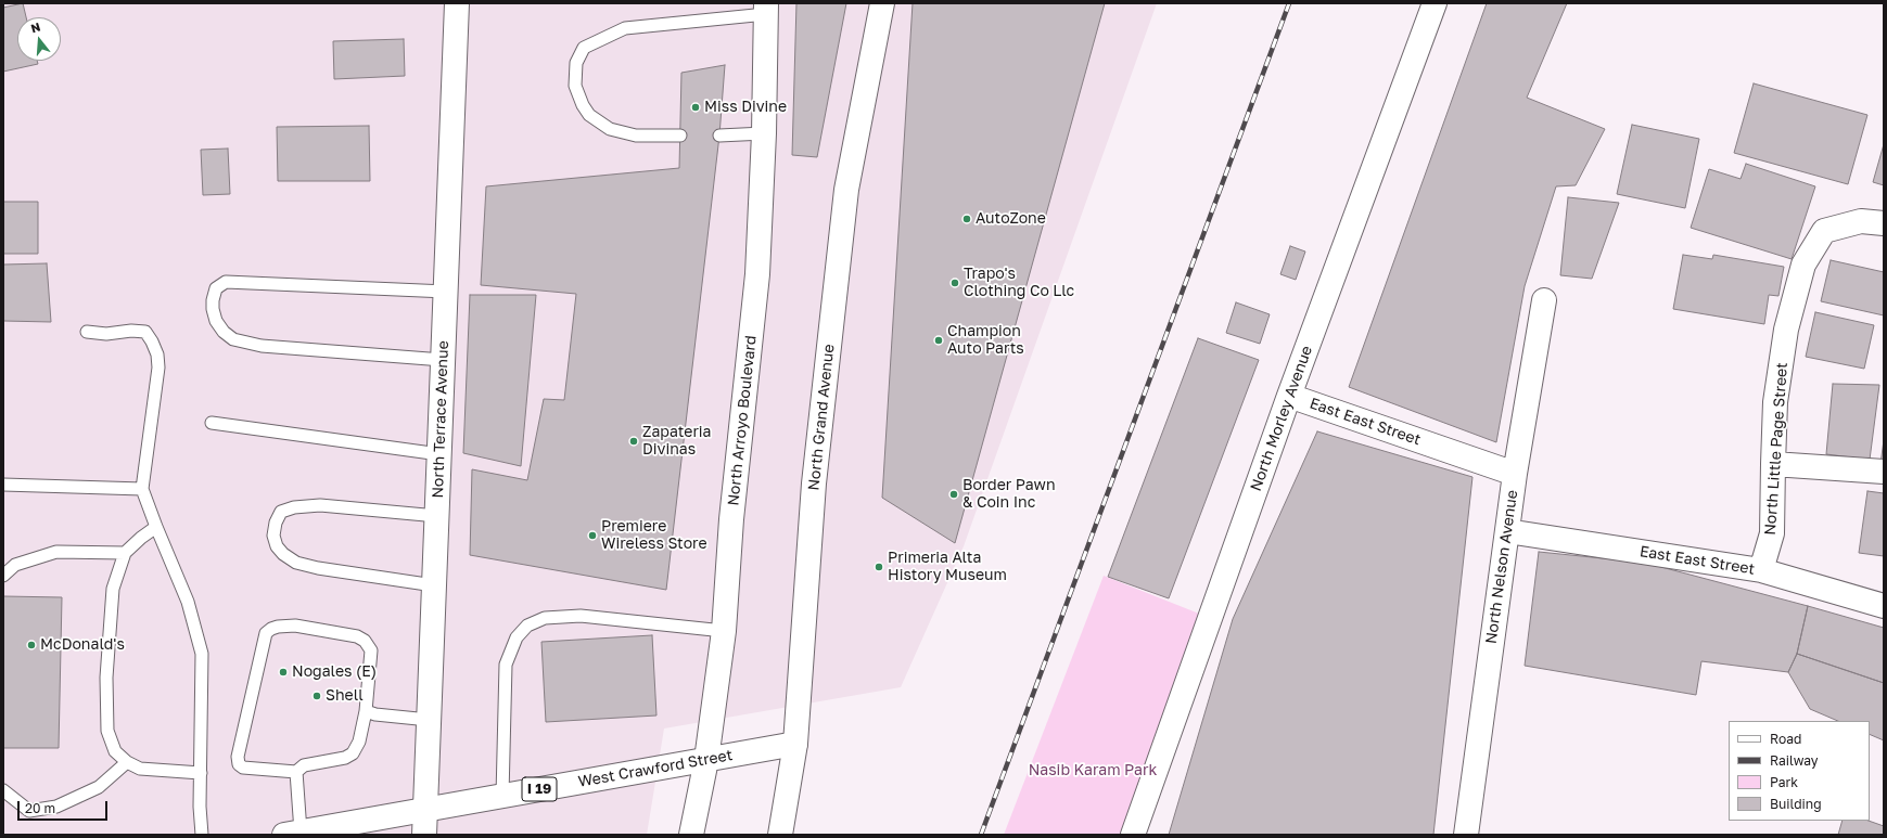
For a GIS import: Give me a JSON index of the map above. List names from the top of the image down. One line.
{"streets":{"main road":["North Grand Avenue","North Morley Avenue","North Terrace Avenue","North Arroyo Boulevard","East East Street","North Little Page Street","North Nelson Avenue","West Crawford Street","I 19"]},"crossings":[["North Grand Avenue","West Crawford Street"],["North Morley Avenue","East East Street"],["North Terrace Avenue","West Crawford Street"],["North Arroyo Boulevard","West Crawford Street"],["East East Street","North Little Page Street"],["East East Street","North Nelson Avenue"]],"parks":["Nasib Karam Park"],"places":["Miss Divine","AutoZone","Trapo's Clothing Co Llc","Champion Auto Parts","Zapateria Divinas","Border Pawn & Coin Inc","Premiere Wireless Store","Primeria Alta History Museum","McDonald's","Nogales (E)","Shell"],"legend":["Road","Railway","Park","Building"],"scale_bar":"20 m","north":"top"}
